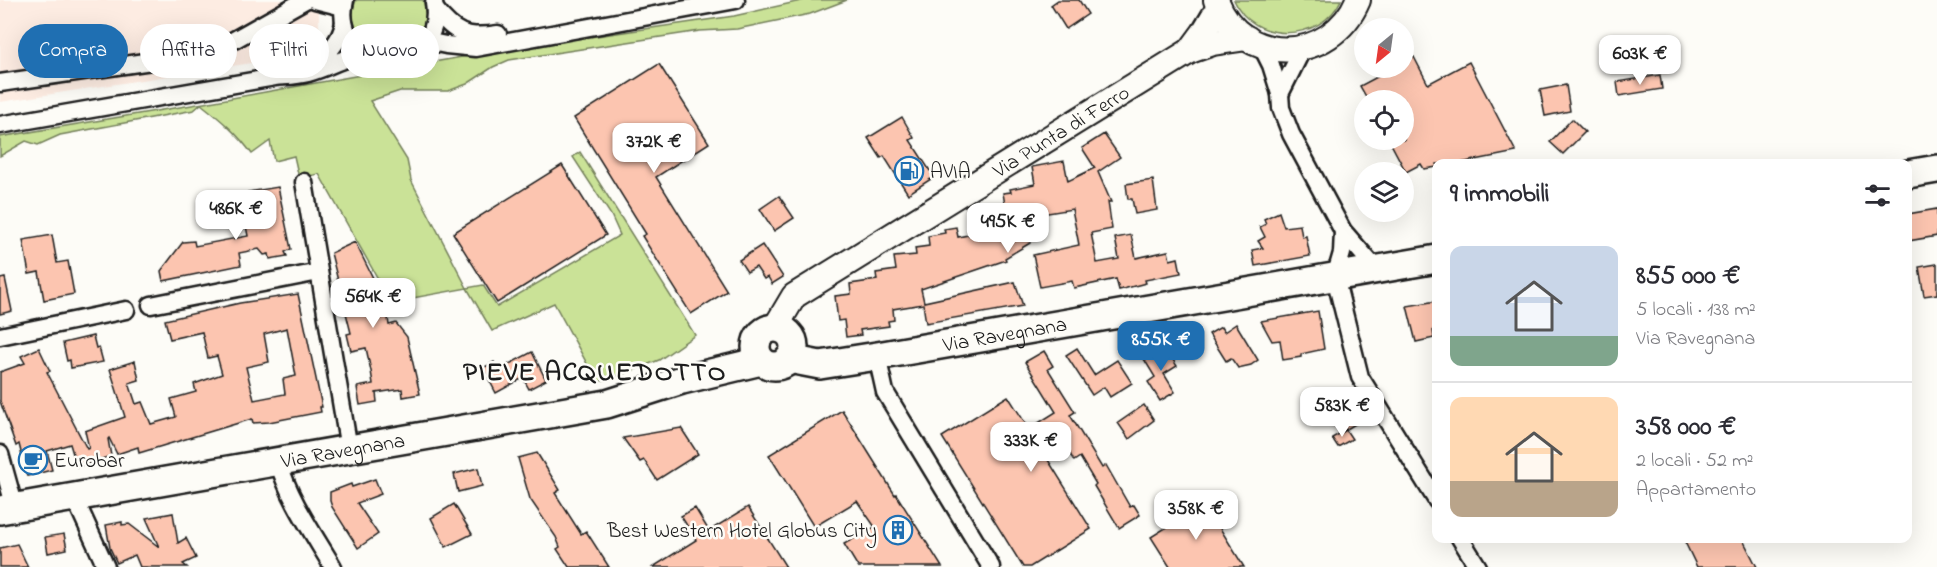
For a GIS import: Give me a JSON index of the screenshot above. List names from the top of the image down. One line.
{"streets":{"main road":["Via Ravegnana"],"street":["Via Punta di Ferro"]},"crossings":[["Via Punta di Ferro","Via Ravegnana"]],"districts":["PIEVE ACQUEDOTTO"],"places":{"fuel station":["AVIA"],"cafe":["Eurobar"],"building":["Best Western Hotel Globus City"]},"north":"bottom left","page":{"chip":["Compra","Affitta","Filtri","Nuovo"],"price":["603K €","372K €","486K €","495K €","564K €","855K €","583K €","333K €","358K €"],"heading":"9 immobili","list":[{"name":"855 000 €","note":"5 locali · 138 m² · Via Ravegnana"},{"name":"358 000 €","note":"2 locali · 52 m² · Appartamento"}]}}
